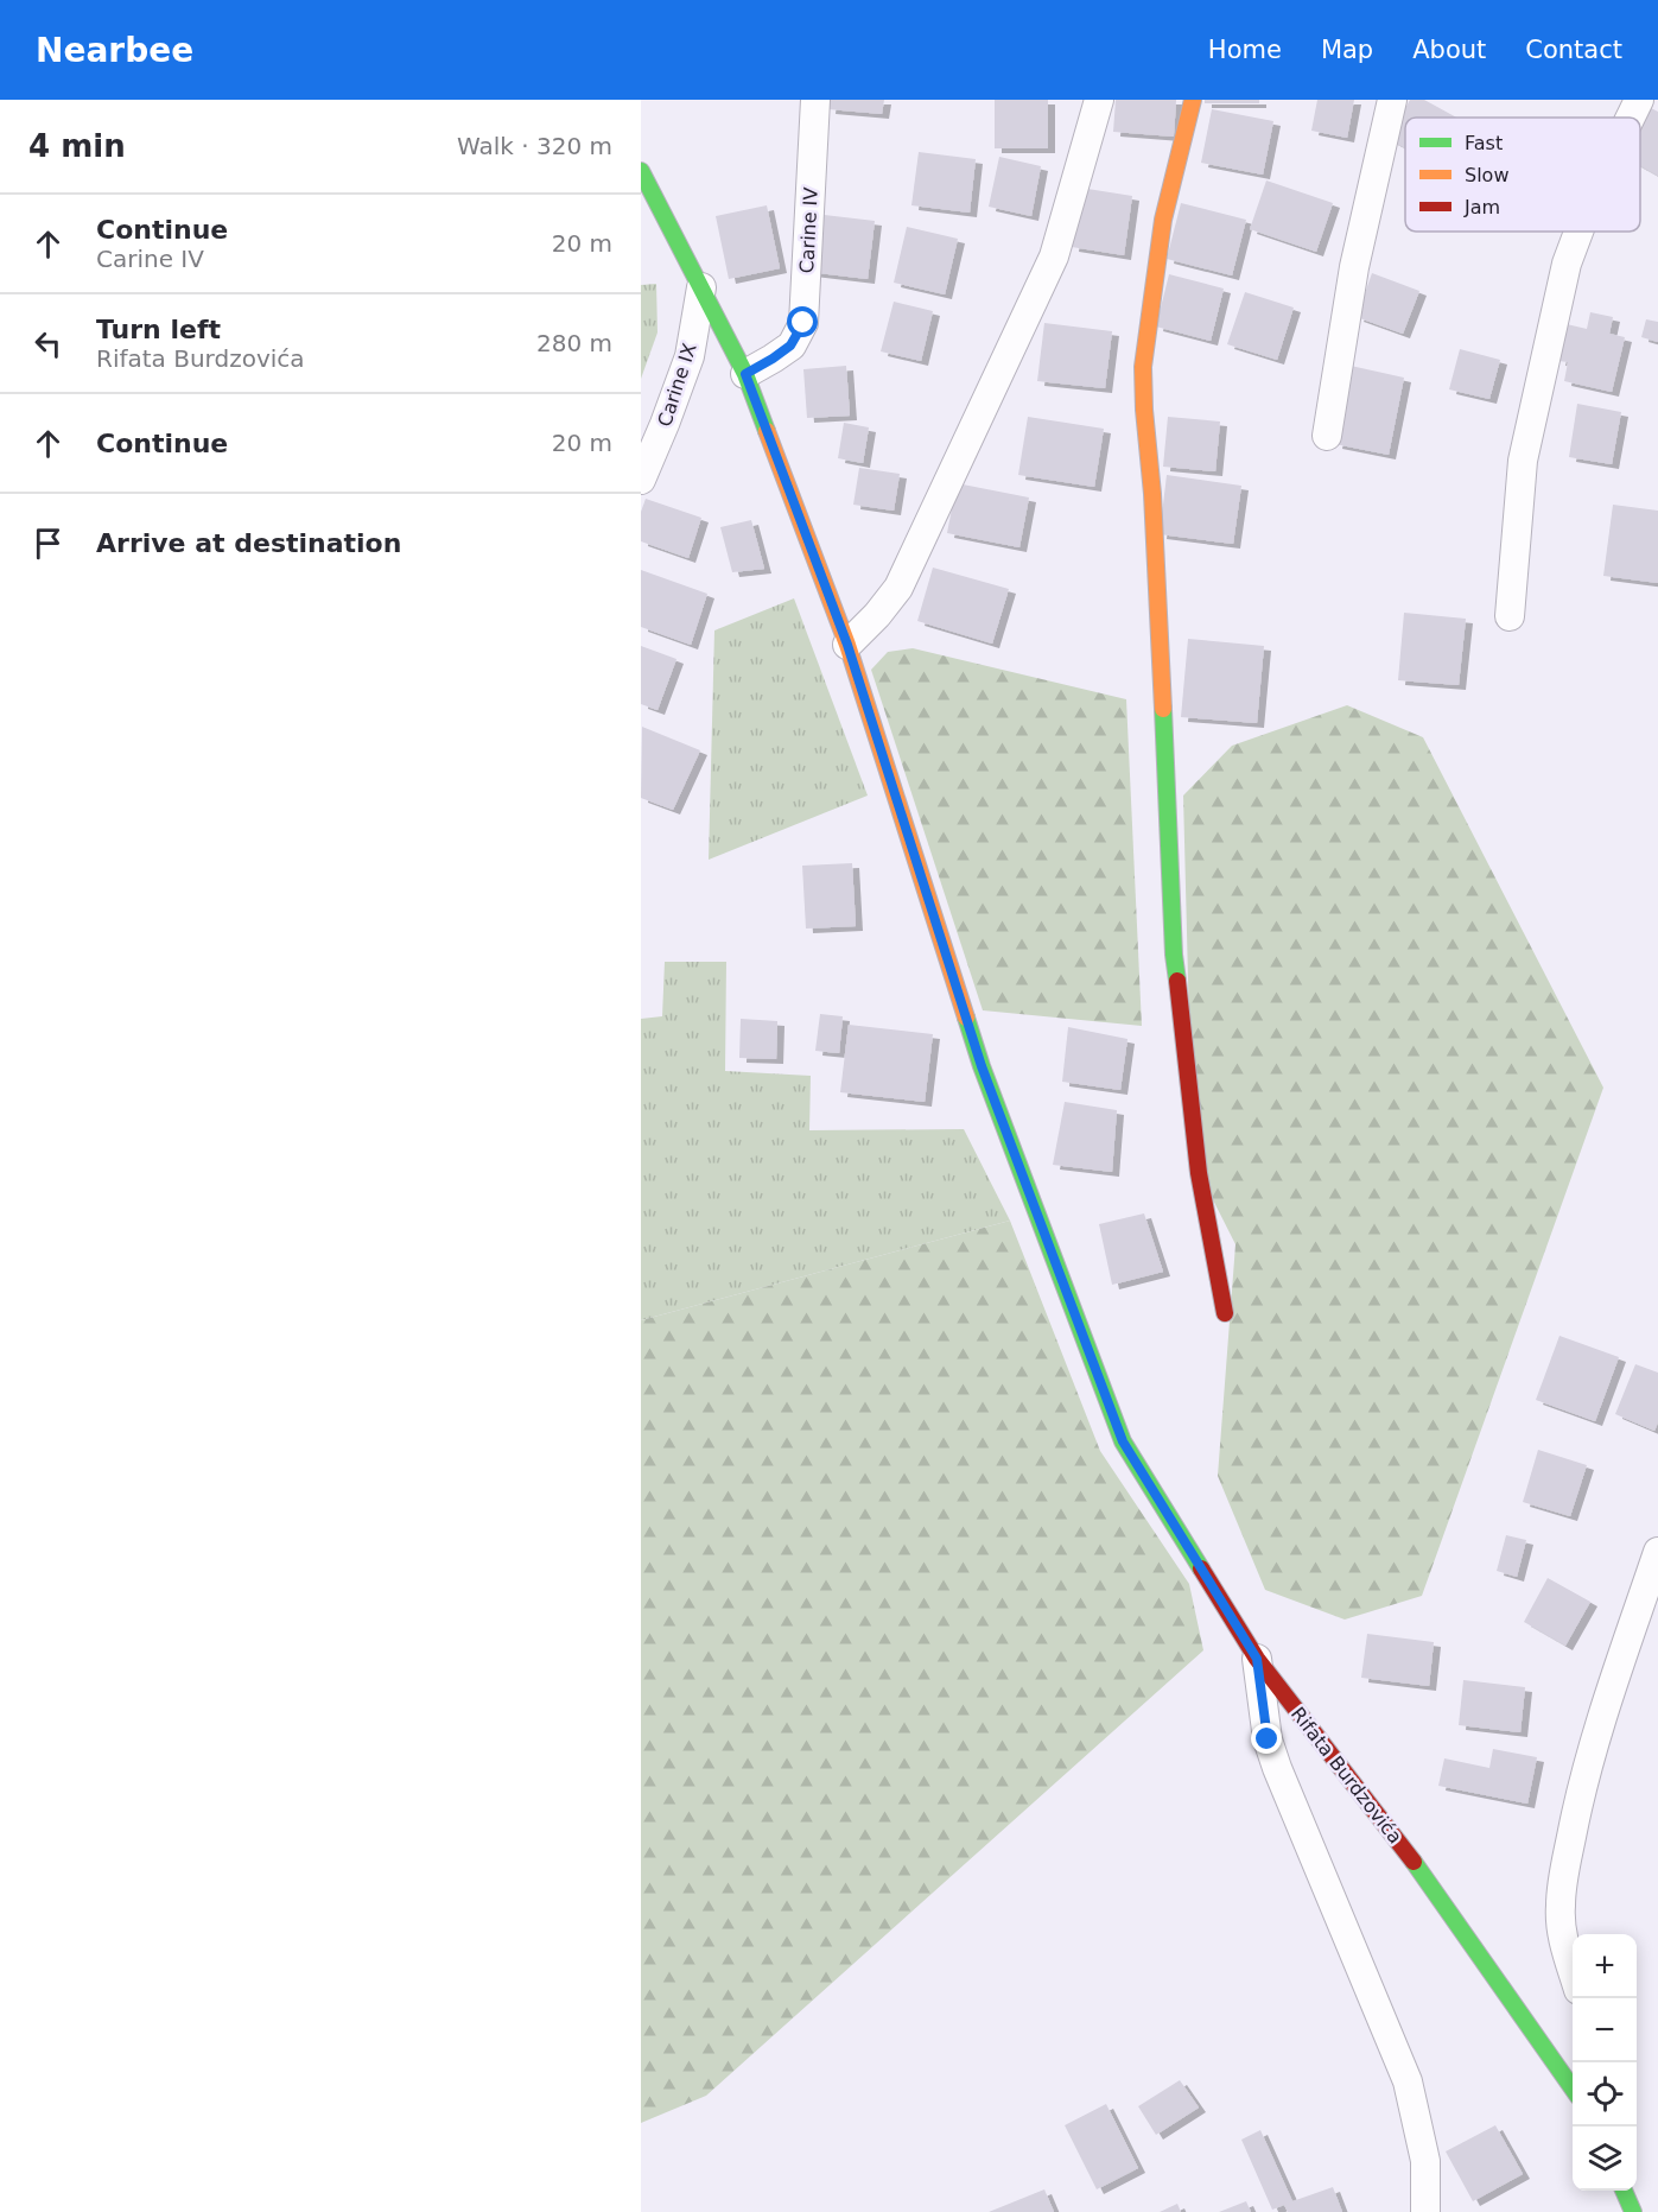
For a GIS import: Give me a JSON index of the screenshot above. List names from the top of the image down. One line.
{"streets":{"street":["Carine IV","Carine IX","Rifata Burdzovića"]},"crossings":[["Carine IV","Rifata Burdzovića"],["Carine IX","Rifata Burdzovića"]],"legend":["Fast","Slow","Jam"],"page":{"header":"Nearbee","nav":["Home","Map","About","Contact"],"heading":["4 min","Walk · 320 m"],"list":[["Continue","Carine IV","20 m"],["Turn left","Rifata Burdzovića","280 m"],["Continue","20 m"],"Arrive at destination"],"map_buttons":["+","−"]}}
